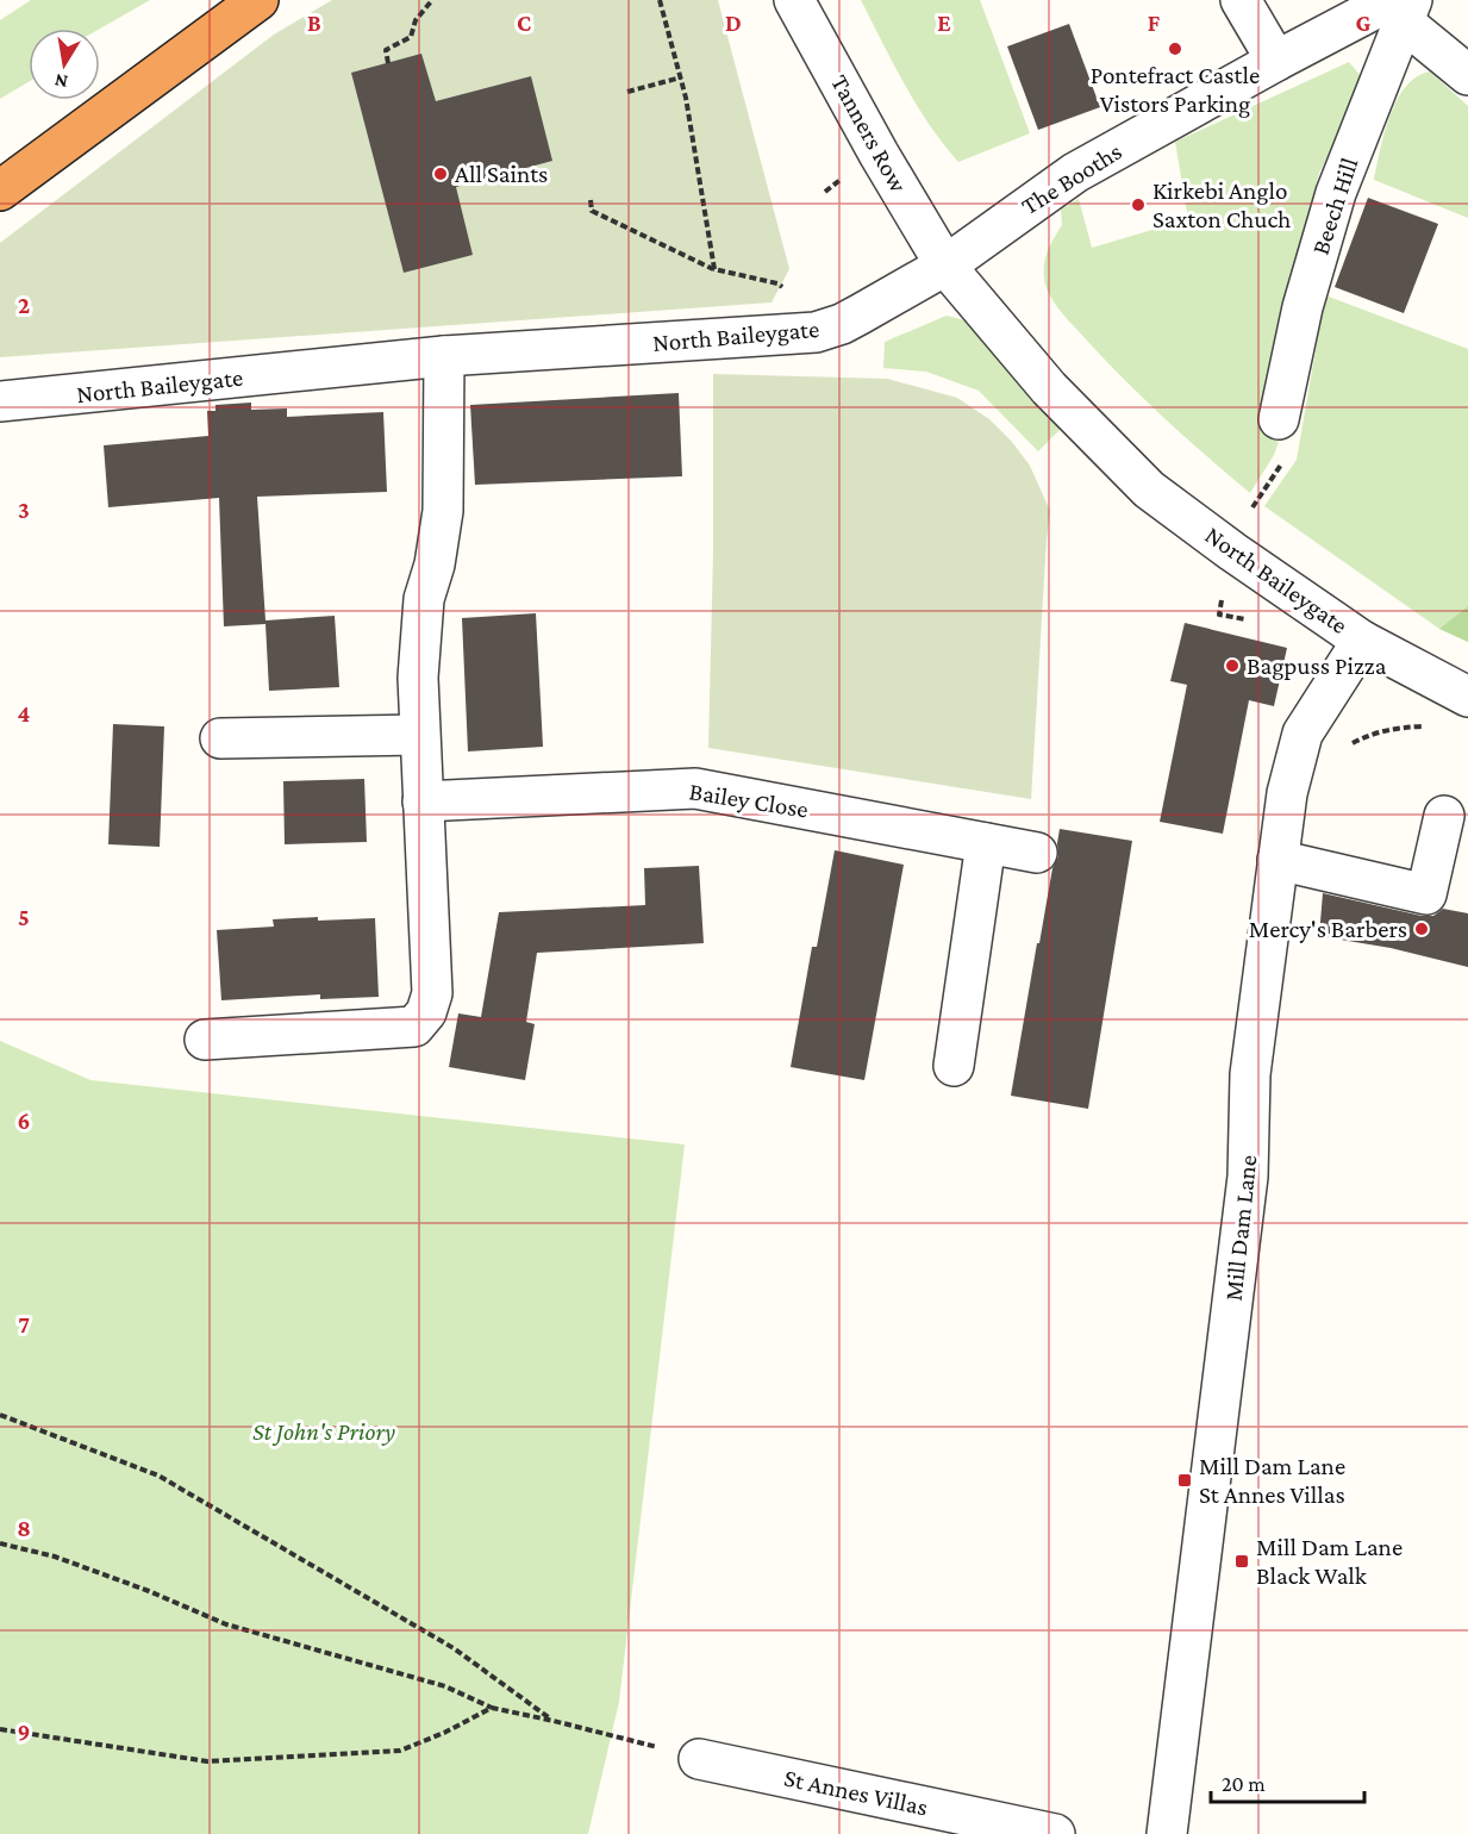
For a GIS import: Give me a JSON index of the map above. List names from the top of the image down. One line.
{"streets":{"street":["Tanners Row","The Booths","Beech Hill","North Baileygate","Bailey Close","Mill Dam Lane","St Annes Villas"]},"crossings":[["Tanners Row","The Booths"],["Tanners Row","North Baileygate"],["The Booths","Beech Hill"],["The Booths","North Baileygate"],["North Baileygate","Mill Dam Lane"]],"parks":["St John's Priory"],"places":{"other":["Pontefract Castle Vistors Parking","All Saints","Kirkebi Anglo Saxton Chuch","Bagpuss Pizza","Mercy's Barbers"],"transit":["Mill Dam Lane St Annes Villas","Mill Dam Lane Black Walk"]},"scale_bar":"20 m","north":"bottom","grid":{"columns":["B","C","D","E","F","G"],"rows":["2","3","4","5","6","7","8","9"]}}
